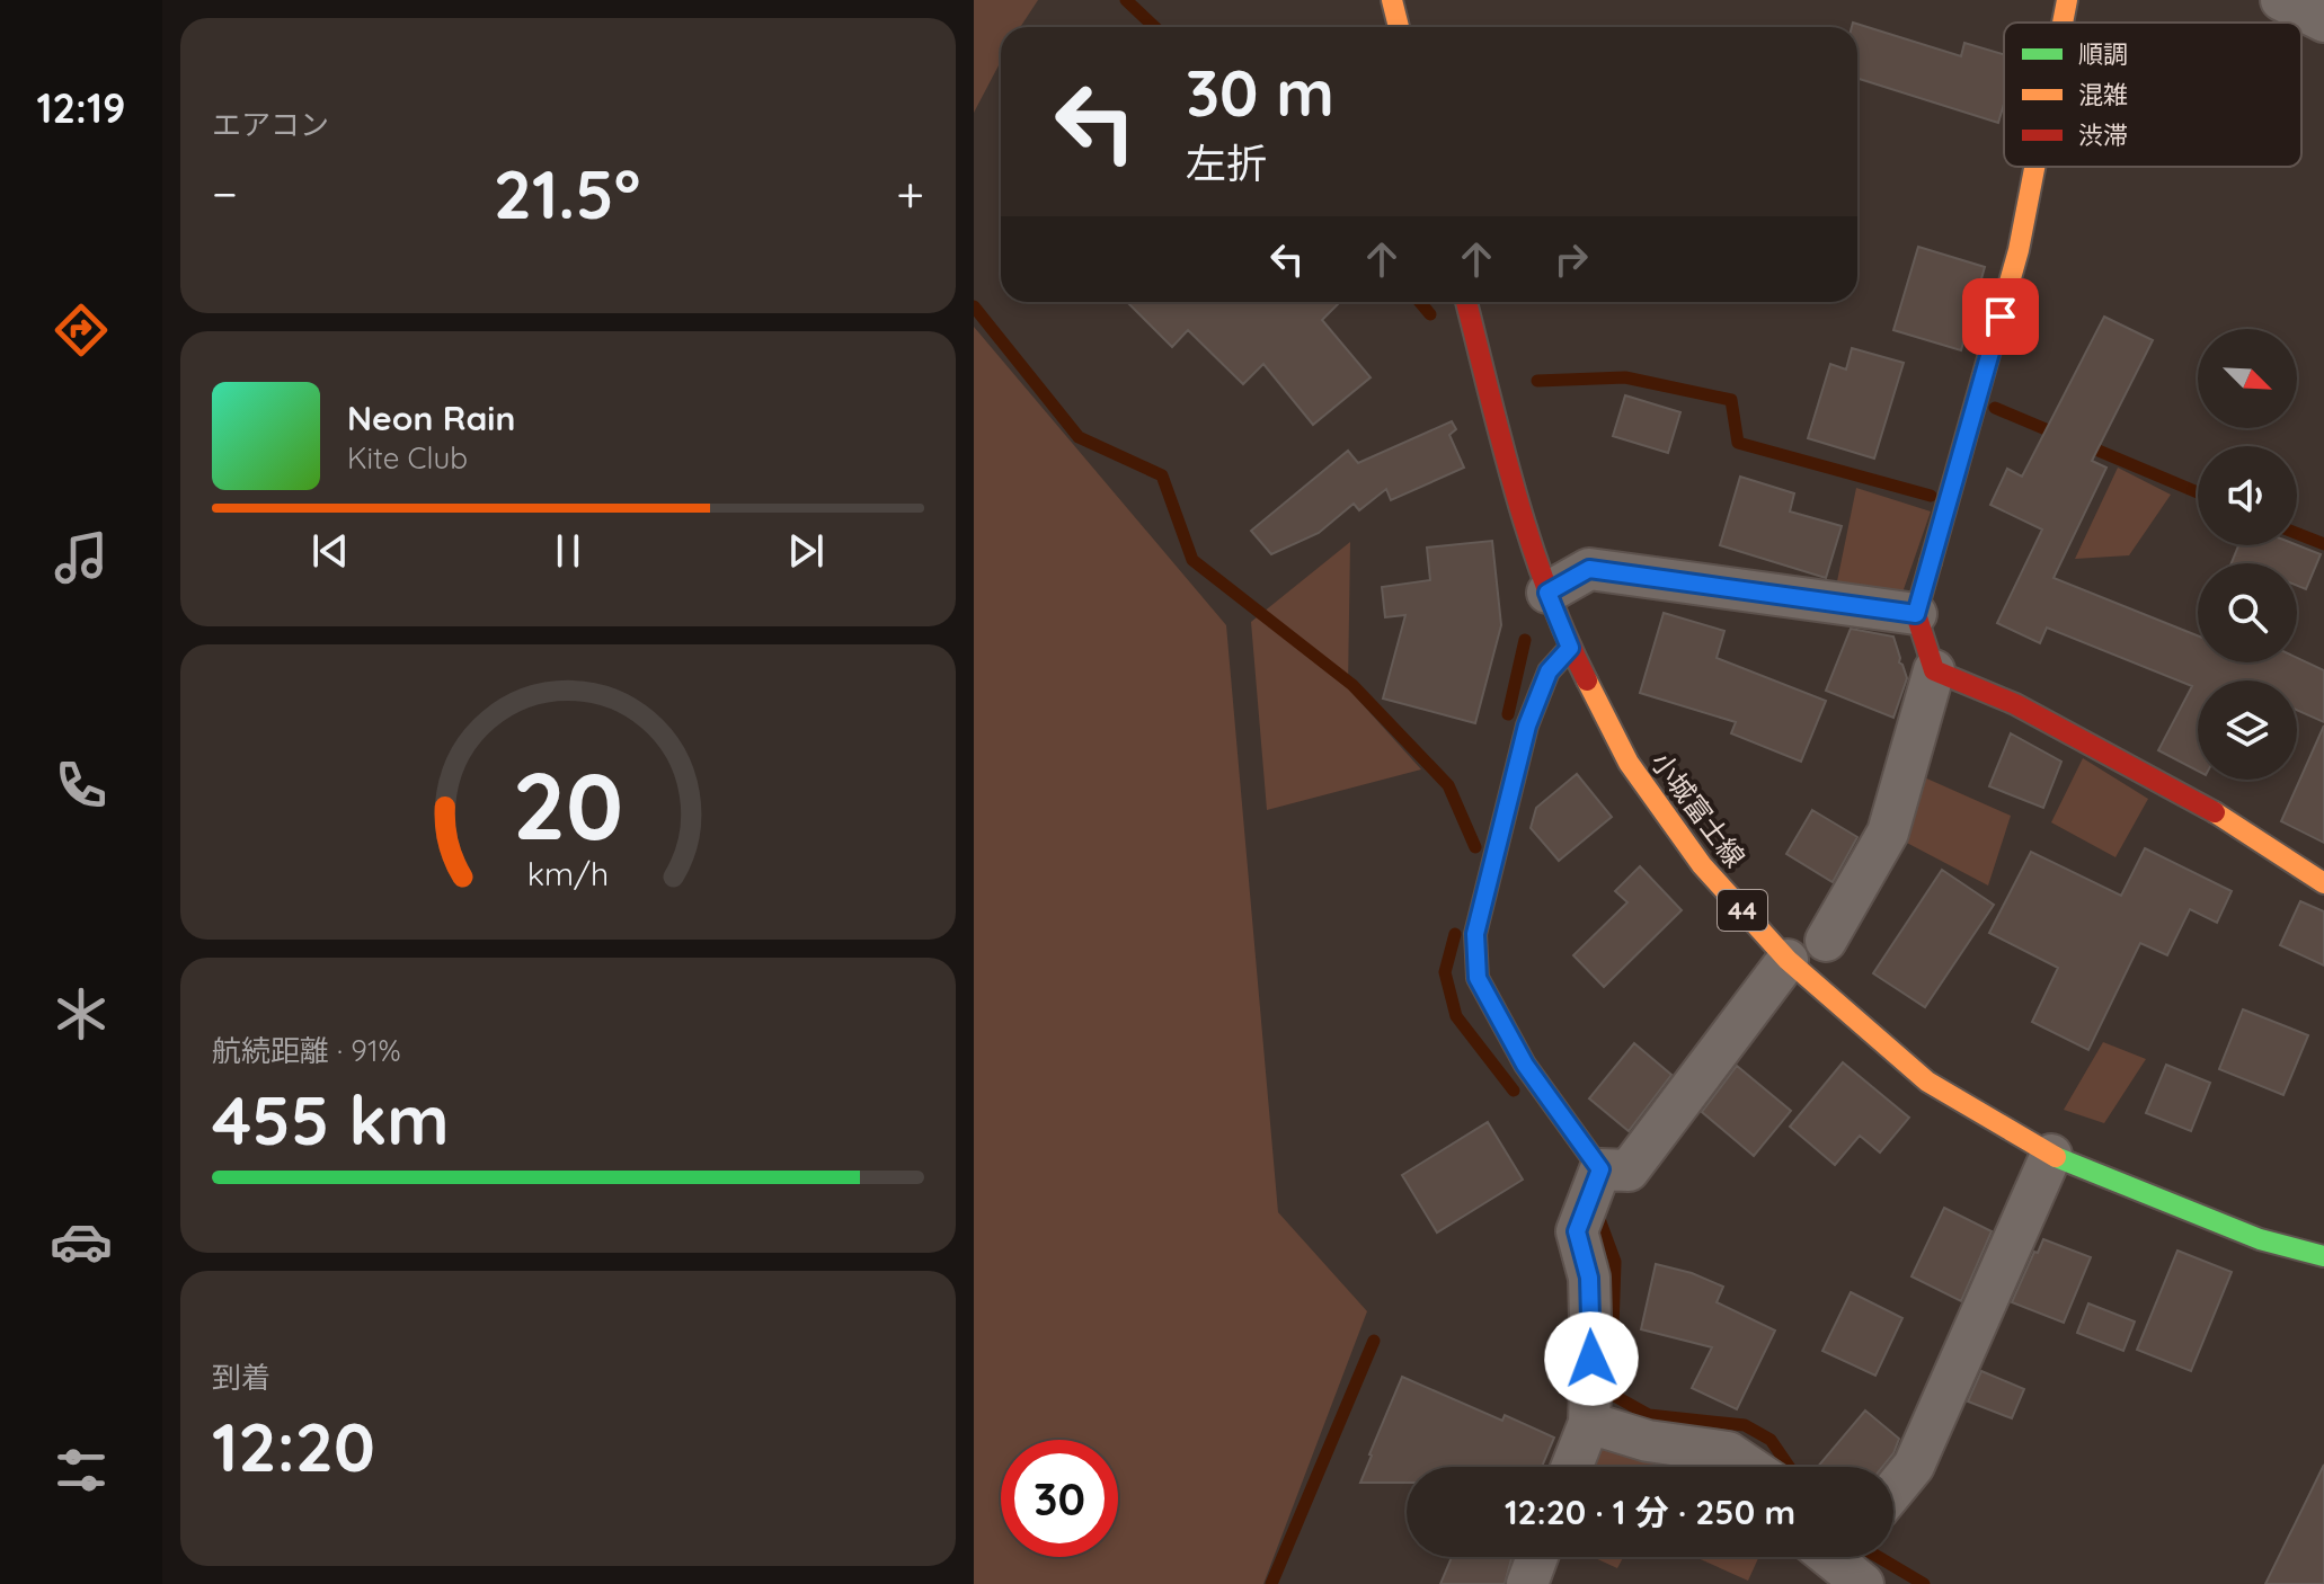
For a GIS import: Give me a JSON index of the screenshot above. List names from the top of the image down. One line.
{"streets":{"street":["小城富士線","44"]},"legend":["順調","混雑","渋滞"],"north":"bottom right","page":{"tabs":"12:19","tile":["エアコン",["航続距離 · 91%","455 km"],["到着","12:20"]],"turn":["30 m","左折"],"heat":["−","21.5°","+"],"song":["Neon Rain","Kite Club"],"limit":"30","trip":"12:20 · 1 分 · 250 m","gauge":["20","km/h"]}}
